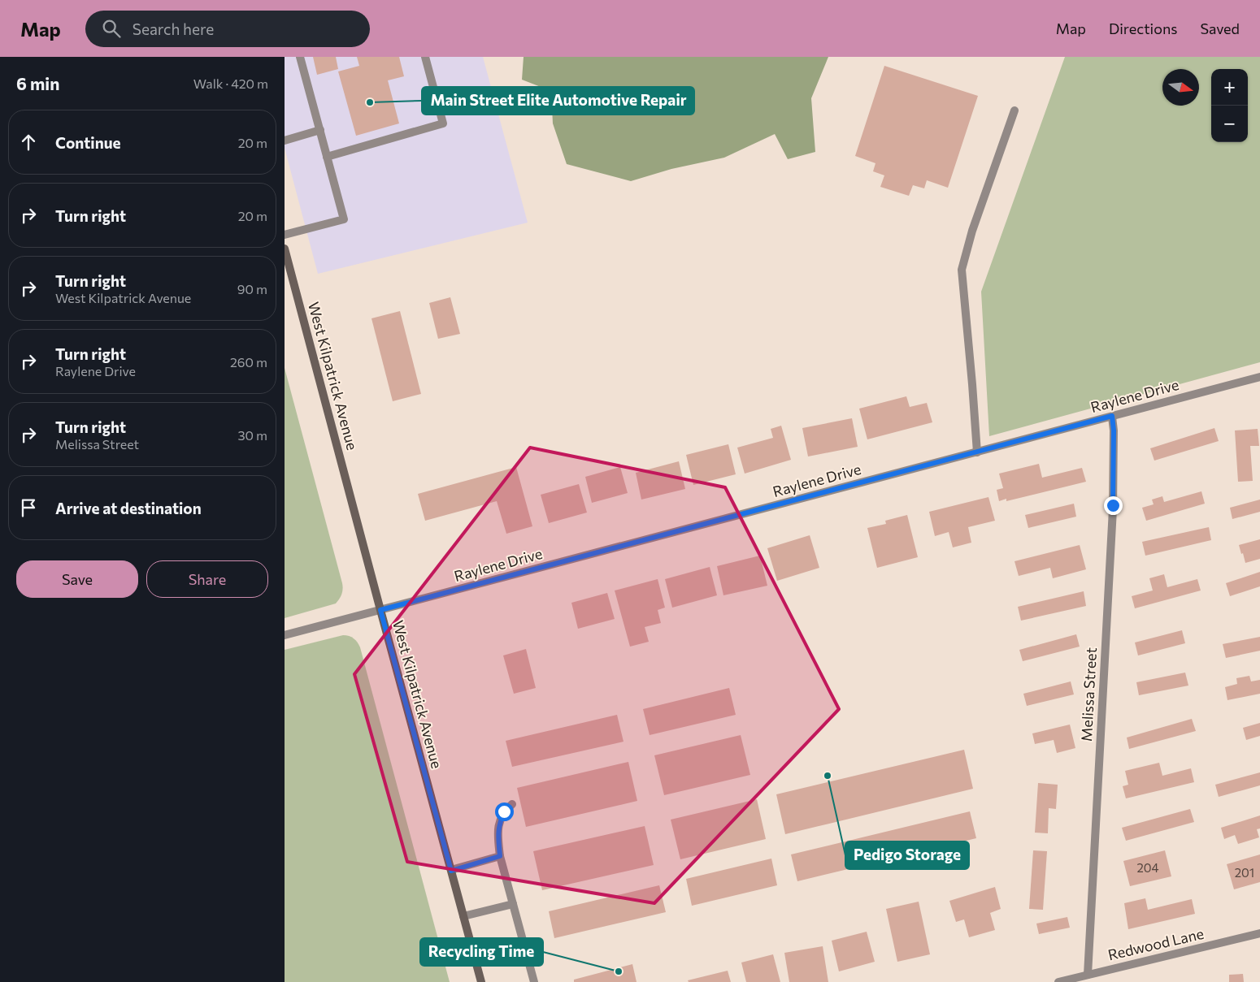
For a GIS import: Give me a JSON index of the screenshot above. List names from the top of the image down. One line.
{"streets":{"main road":["West Kilpatrick Avenue"],"street":["Raylene Drive","Melissa Street","Redwood Lane"]},"crossings":[["West Kilpatrick Avenue","Raylene Drive"],["Raylene Drive","Melissa Street"],["Melissa Street","Redwood Lane"]],"places":["Main Street Elite Automotive Repair","Pedigo Storage","Recycling Time"],"house_numbers":["204","201"],"north":"right","page":{"header":"Map","search":"Search here","nav":["Map","Directions","Saved"],"heading":["6 min","Walk · 420 m"],"map_buttons":["+","−"],"list":[["Continue","20 m"],["Turn right","20 m"],["Turn right","West Kilpatrick Avenue","90 m"],["Turn right","Raylene Drive","260 m"],["Turn right","Melissa Street","30 m"],"Arrive at destination"],"buttons":["Save","Share"]}}
